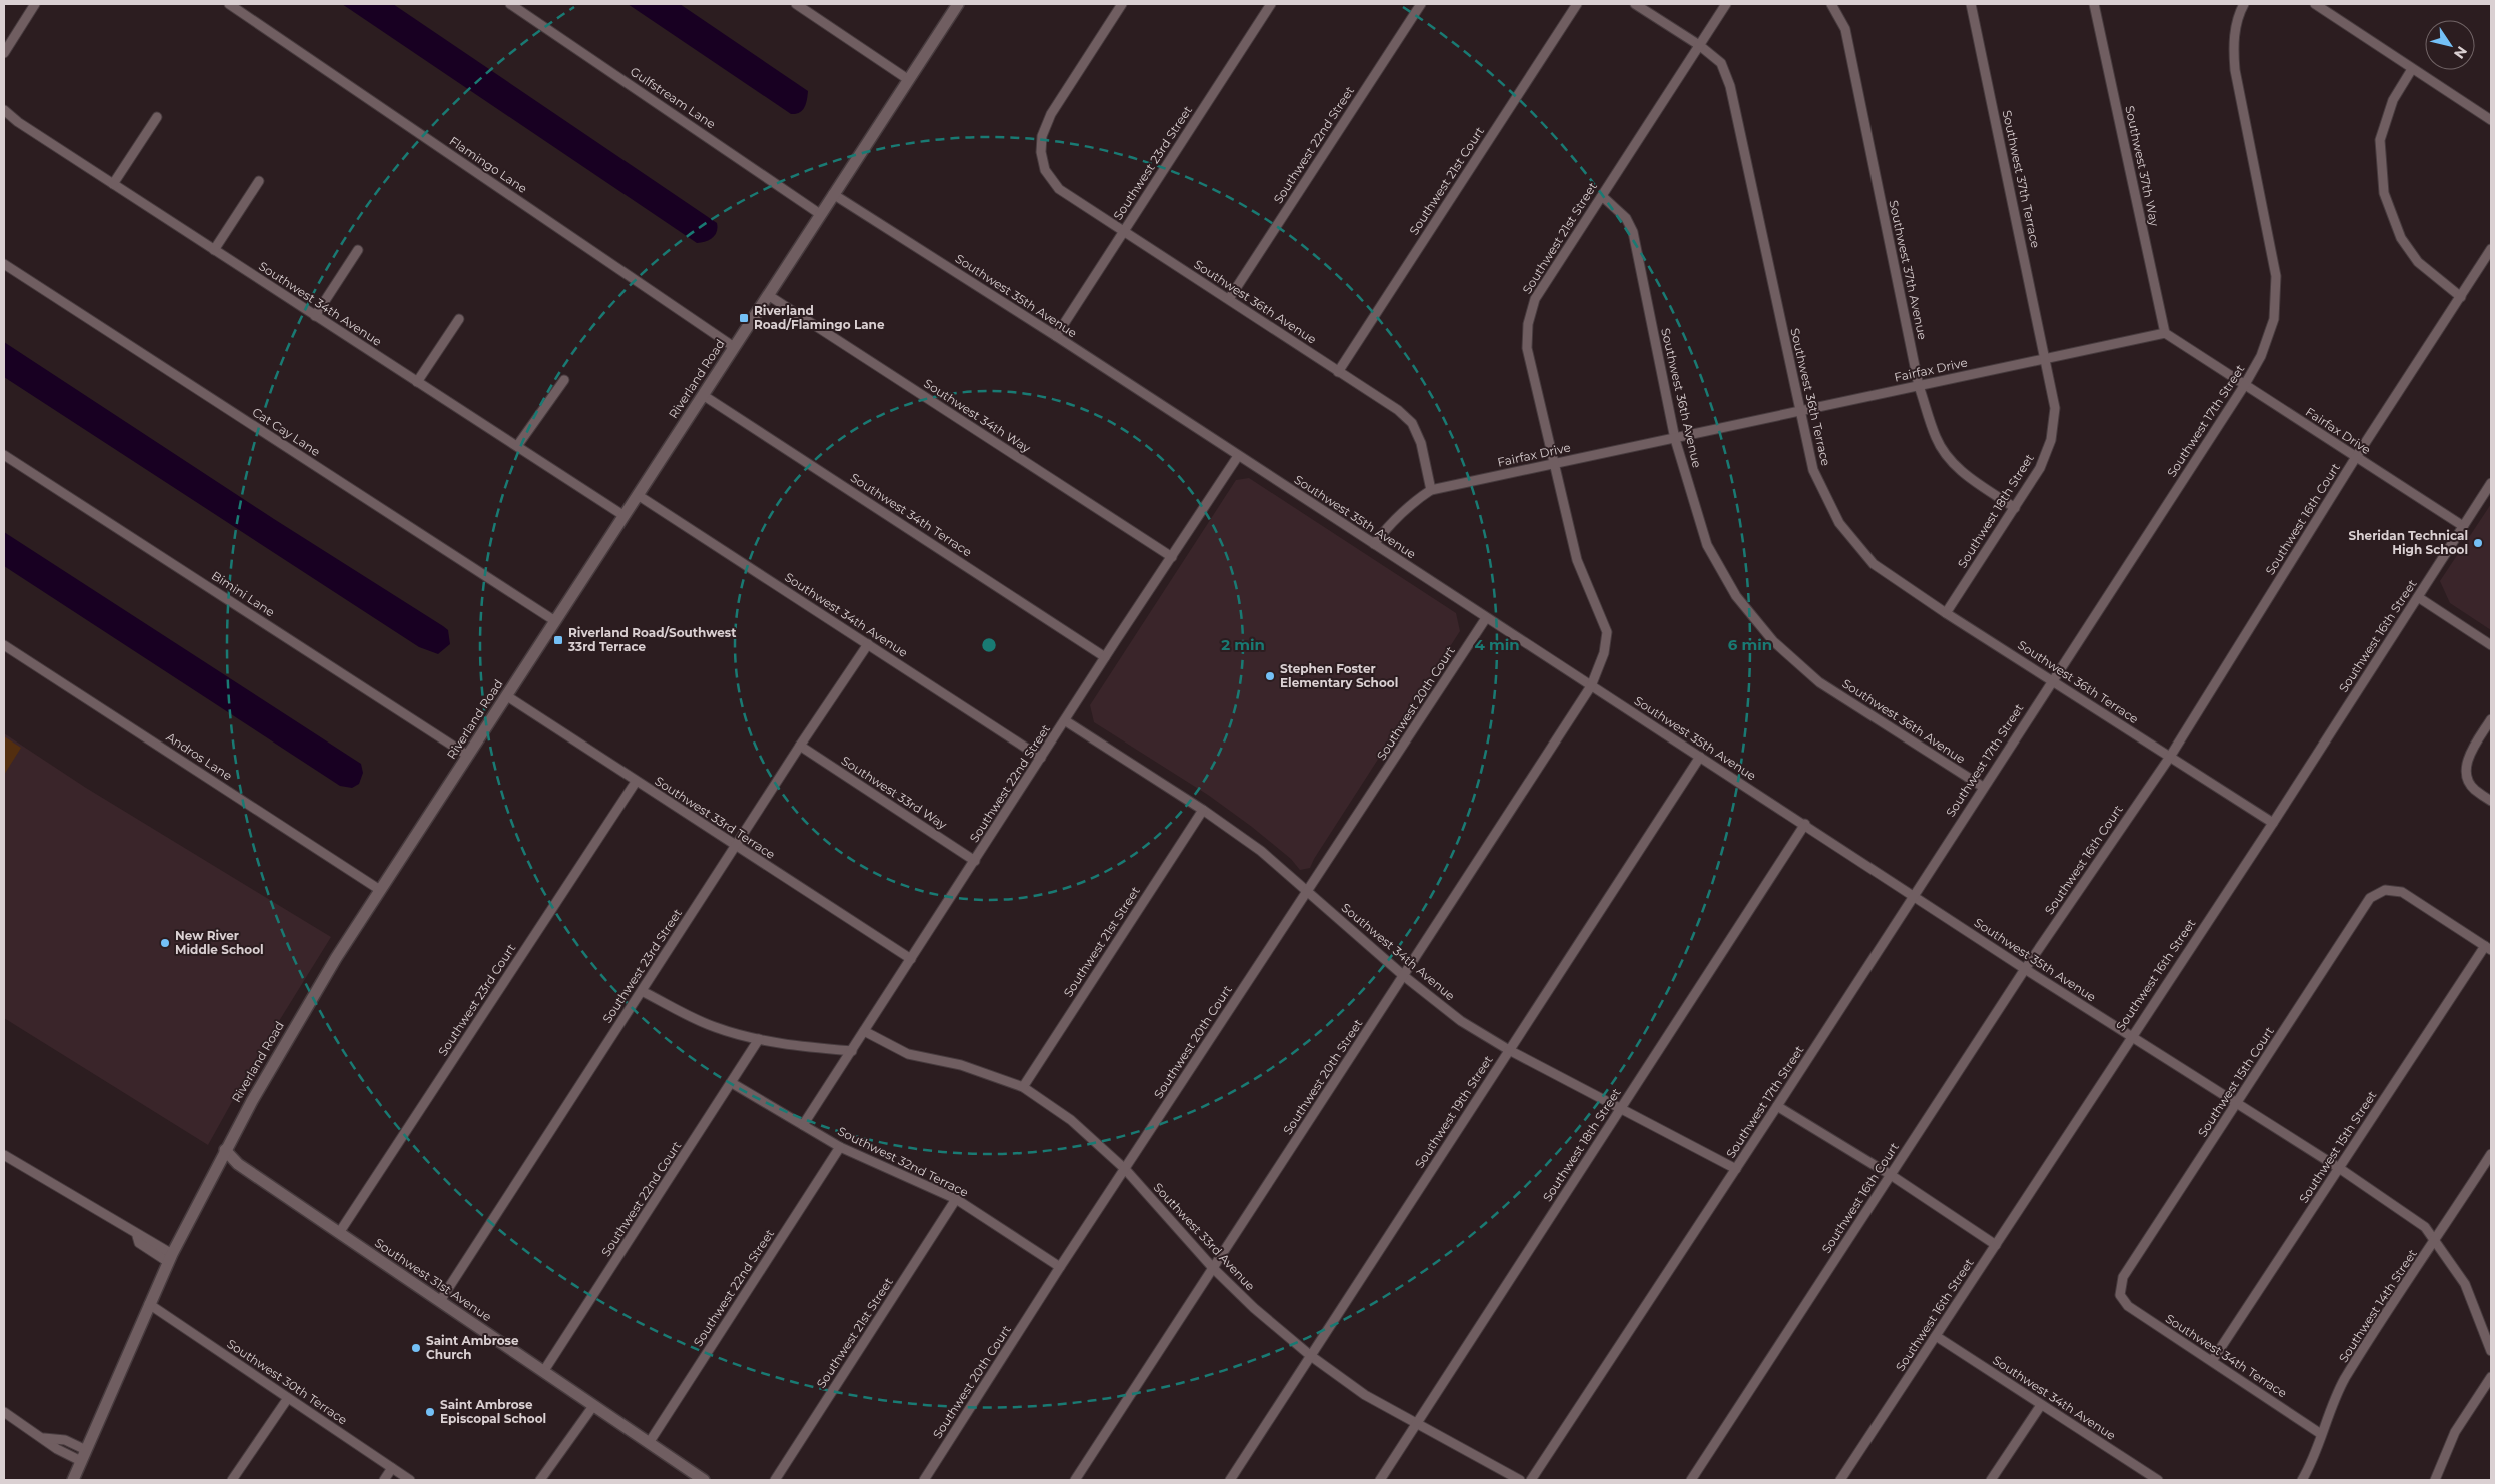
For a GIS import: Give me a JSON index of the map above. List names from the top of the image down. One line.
{"streets":{"street":["Gulfstream Lane","Southwest 22nd Street","Southwest 23rd Street","Flamingo Lane","Southwest 37th Way","Southwest 37th Terrace","Southwest 21st Court","Southwest 21st Street","Southwest 37th Avenue","Southwest 35th Avenue","Southwest 36th Avenue","Southwest 34th Avenue","Fairfax Drive","Riverland Road","Southwest 36th Terrace","Southwest 34th Way","Southwest 17th Street","Cat Cay Lane","Southwest 18th Street","Southwest 34th Terrace","Southwest 16th Court","Bimini Lane","Southwest 16th Street","Southwest 20th Court","Andros Lane","Southwest 33rd Way","Southwest 33rd Terrace","Southwest 23rd Court","Southwest 20th Street","Southwest 15th Court","Southwest 19th Street","Southwest 15th Street","Southwest 32nd Terrace","Southwest 22nd Court","Southwest 33rd Avenue","Southwest 31st Avenue","Southwest 14th Street","Southwest 30th Terrace"]},"crossings":[["Gulfstream Lane","Riverland Road"],["Southwest 22nd Street","Southwest 35th Avenue"],["Southwest 22nd Street","Southwest 36th Avenue"],["Southwest 22nd Street","Southwest 34th Avenue"],["Southwest 22nd Street","Southwest 34th Way"],["Southwest 22nd Street","Southwest 34th Terrace"],["Southwest 22nd Street","Southwest 33rd Way"],["Southwest 22nd Street","Southwest 33rd Terrace"],["Southwest 22nd Street","Southwest 32nd Terrace"],["Southwest 22nd Street","Southwest 33rd Avenue"],["Southwest 22nd Street","Southwest 31st Avenue"],["Southwest 23rd Street","Southwest 35th Avenue"],["Southwest 23rd Street","Southwest 36th Avenue"],["Southwest 23rd Street","Southwest 34th Avenue"],["Southwest 23rd Street","Southwest 33rd Way"],["Southwest 23rd Street","Southwest 33rd Terrace"],["Southwest 23rd Street","Southwest 31st Avenue"],["Flamingo Lane","Riverland Road"],["Southwest 37th Way","Fairfax Drive"],["Southwest 37th Terrace","Fairfax Drive"],["Southwest 37th Terrace","Southwest 18th Street"],["Southwest 21st Court","Southwest 36th Avenue"],["Southwest 21st Street","Southwest 35th Avenue"],["Southwest 21st Street","Southwest 36th Avenue"],["Southwest 21st Street","Southwest 34th Avenue"],["Southwest 21st Street","Fairfax Drive"],["Southwest 21st Street","Southwest 36th Terrace"],["Southwest 21st Street","Southwest 20th Street"],["Southwest 21st Street","Southwest 32nd Terrace"],["Southwest 21st Street","Southwest 33rd Avenue"],["Southwest 37th Avenue","Fairfax Drive"],["Southwest 37th Avenue","Southwest 18th Street"],["Southwest 35th Avenue","Fairfax Drive"],["Southwest 35th Avenue","Riverland Road"],["Southwest 35th Avenue","Southwest 17th Street"],["Southwest 35th Avenue","Southwest 18th Street"],["Southwest 35th Avenue","Southwest 16th Court"],["Southwest 35th Avenue","Southwest 16th Street"],["Southwest 35th Avenue","Southwest 20th Court"],["Southwest 35th Avenue","Southwest 20th Street"],["Southwest 35th Avenue","Southwest 15th Court"],["Southwest 35th Avenue","Southwest 19th Street"],["Southwest 35th Avenue","Southwest 15th Street"],["Southwest 35th Avenue","Southwest 14th Street"],["Southwest 36th Avenue","Fairfax Drive"],["Southwest 36th Avenue","Southwest 17th Street"],["Southwest 34th Avenue","Riverland Road"],["Southwest 34th Avenue","Southwest 17th Street"],["Southwest 34th Avenue","Southwest 18th Street"],["Southwest 34th Avenue","Southwest 16th Street"],["Southwest 34th Avenue","Southwest 20th Court"],["Southwest 34th Avenue","Southwest 20th Street"],["Southwest 34th Avenue","Southwest 19th Street"],["Fairfax Drive","Southwest 36th Terrace"],["Fairfax Drive","Southwest 17th Street"],["Fairfax Drive","Southwest 18th Street"],["Fairfax Drive","Southwest 16th Court"],["Fairfax Drive","Southwest 16th Street"],["Riverland Road","Southwest 34th Way"],["Riverland Road","Cat Cay Lane"],["Riverland Road","Southwest 34th Terrace"],["Riverland Road","Bimini Lane"],["Riverland Road","Andros Lane"],["Riverland Road","Southwest 33rd Terrace"],["Riverland Road","Southwest 31st Avenue"],["Riverland Road","Southwest 30th Terrace"],["Southwest 36th Terrace","Southwest 17th Street"],["Southwest 36th Terrace","Southwest 18th Street"],["Southwest 36th Terrace","Southwest 16th Court"],["Southwest 36th Terrace","Southwest 16th Street"],["Southwest 18th Street","Southwest 33rd Avenue"],["Southwest 34th Terrace","Southwest 15th Court"],["Southwest 34th Terrace","Southwest 15th Street"],["Southwest 34th Terrace","Southwest 14th Street"],["Southwest 20th Court","Southwest 32nd Terrace"],["Southwest 20th Court","Southwest 33rd Avenue"],["Southwest 33rd Terrace","Southwest 23rd Court"],["Southwest 23rd Court","Southwest 31st Avenue"],["Southwest 20th Street","Southwest 33rd Avenue"],["Southwest 15th Court","Southwest 15th Street"],["Southwest 19th Street","Southwest 33rd Avenue"],["Southwest 32nd Terrace","Southwest 22nd Court"],["Southwest 22nd Court","Southwest 31st Avenue"]],"places":{"transit":["Riverland Road/Flamingo Lane","Riverland Road/Southwest 33rd Terrace"],"other":["Sheridan Technical High School","Stephen Foster Elementary School","New River Middle School","Saint Ambrose Church","Saint Ambrose Episcopal School"]},"north":"bottom right","rings":["2 min","4 min","6 min"]}
